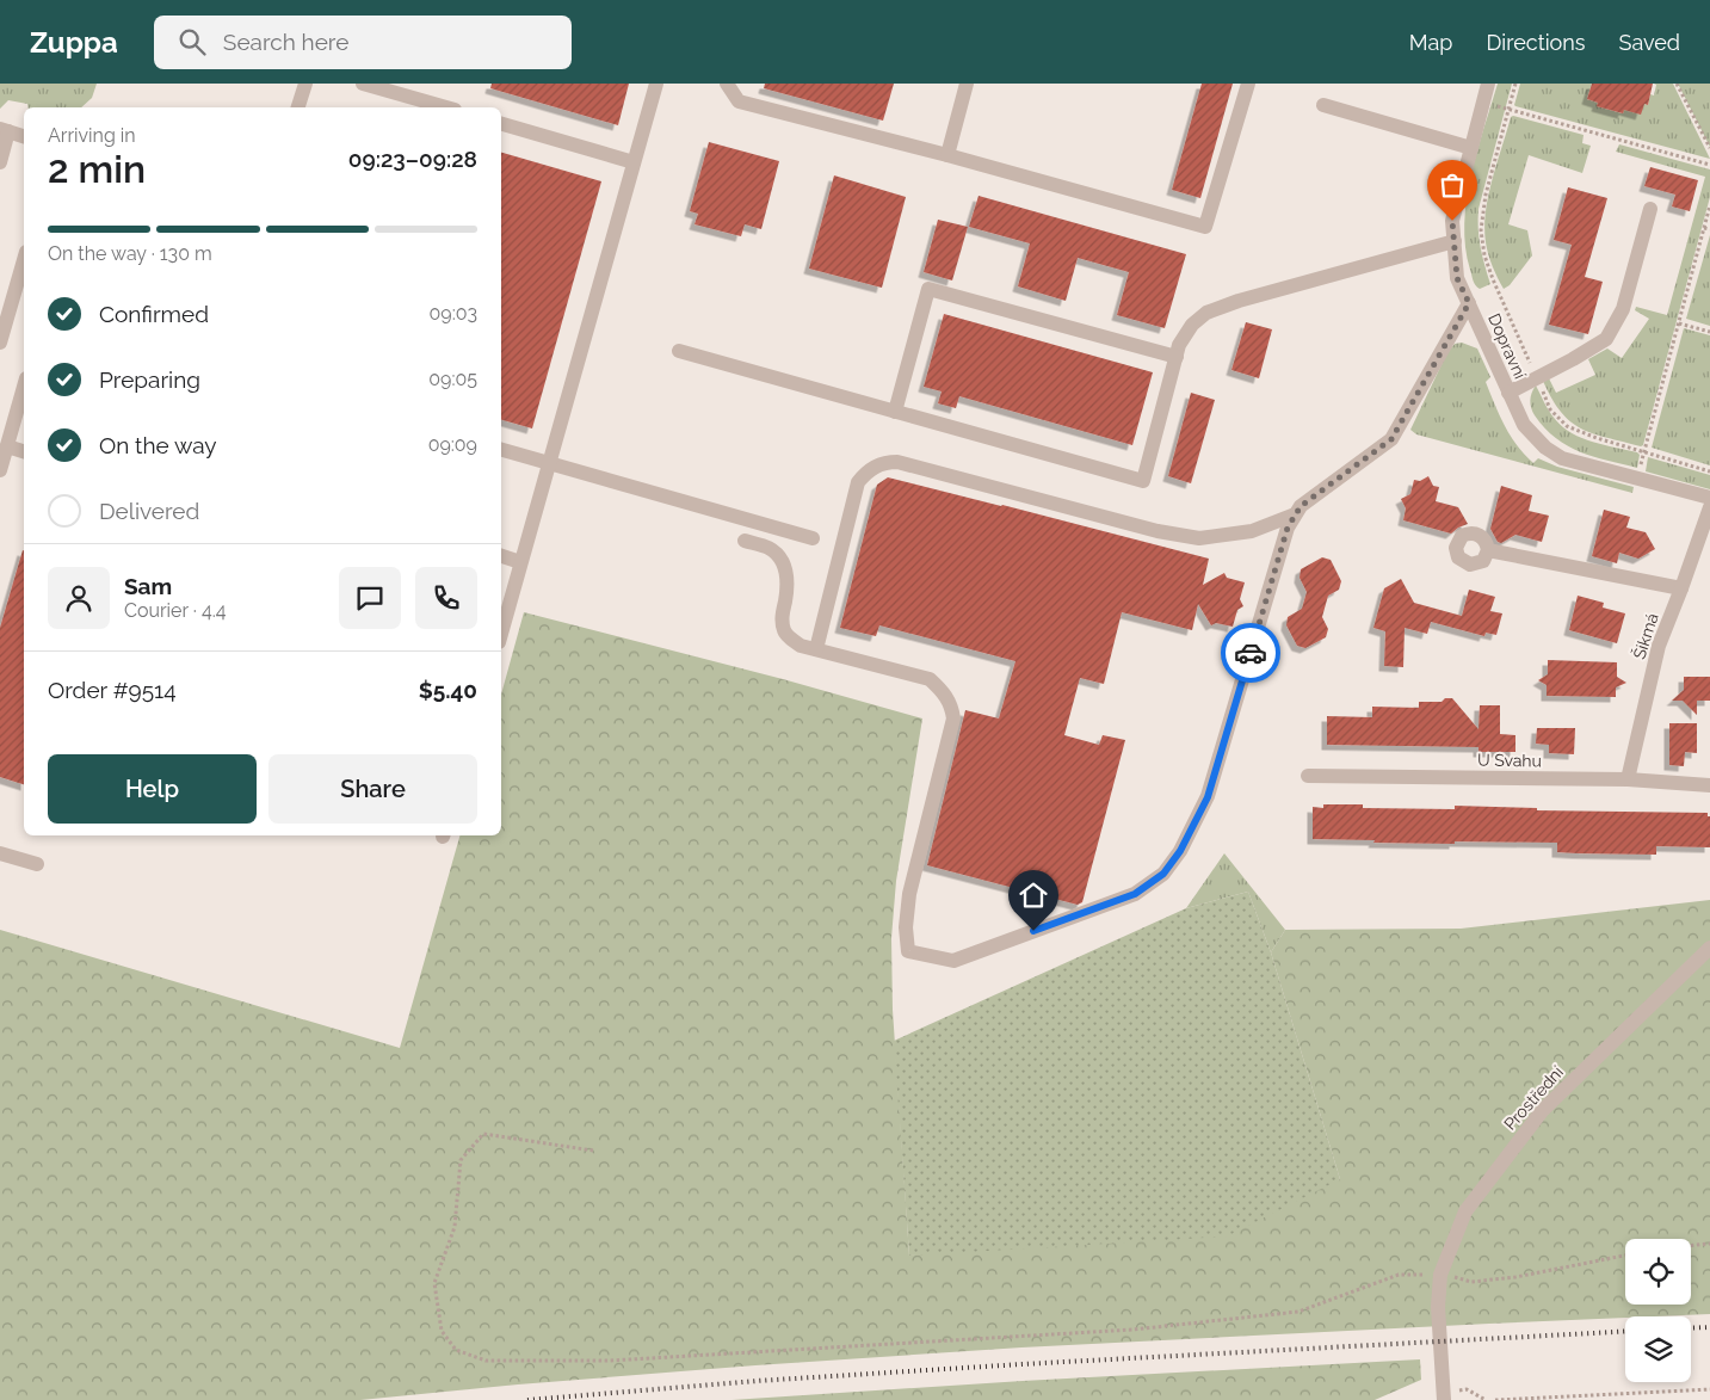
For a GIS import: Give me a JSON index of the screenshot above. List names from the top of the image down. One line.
{"streets":{"street":["Dopravní","Šikmá","U Svahu","Prostřední"]},"crossings":[["Šikmá","U Svahu"]],"page":{"header":"Zuppa","search":"Search here","nav":["Map","Directions","Saved"],"heading":["2 min","Arriving in","09:23–09:28"],"panel":["Sam","Courier · 4.4","Order #9514","$5.40"],"bar":"On the way · 130 m","list":[["Confirmed","09:03"],["Preparing","09:05"],["On the way","09:09"],"Delivered"],"buttons":["Help","Share"]}}
